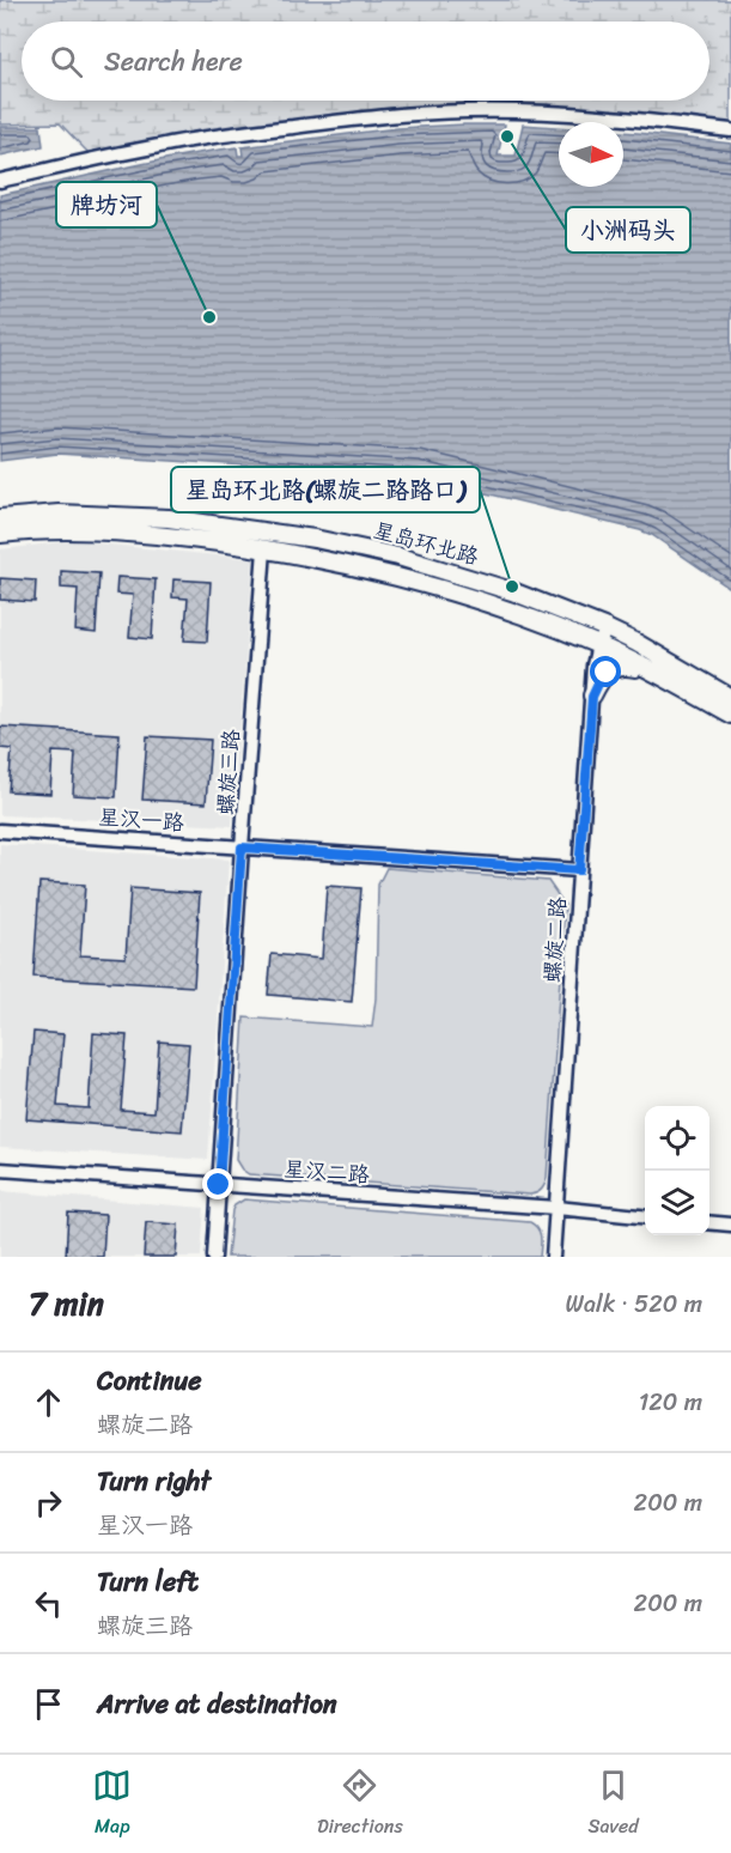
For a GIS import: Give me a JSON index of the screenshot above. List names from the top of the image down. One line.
{"streets":{"main road":["星岛环北路"],"street":["螺旋三路","星汉一路","螺旋二路","星汉二路"]},"crossings":[["星岛环北路","螺旋三路"],["星岛环北路","螺旋二路"],["螺旋三路","星汉一路"],["螺旋三路","星汉二路"],["星汉一路","螺旋二路"],["螺旋二路","星汉二路"]],"places":["小洲码头","牌坊河","星岛环北路(螺旋二路路口)"],"north":"right","page":{"search":"Search here","heading":["7 min","Walk · 520 m"],"list":[["Continue","螺旋二路","120 m"],["Turn right","星汉一路","200 m"],["Turn left","螺旋三路","200 m"],"Arrive at destination"],"nav":["Map","Directions","Saved"]}}
